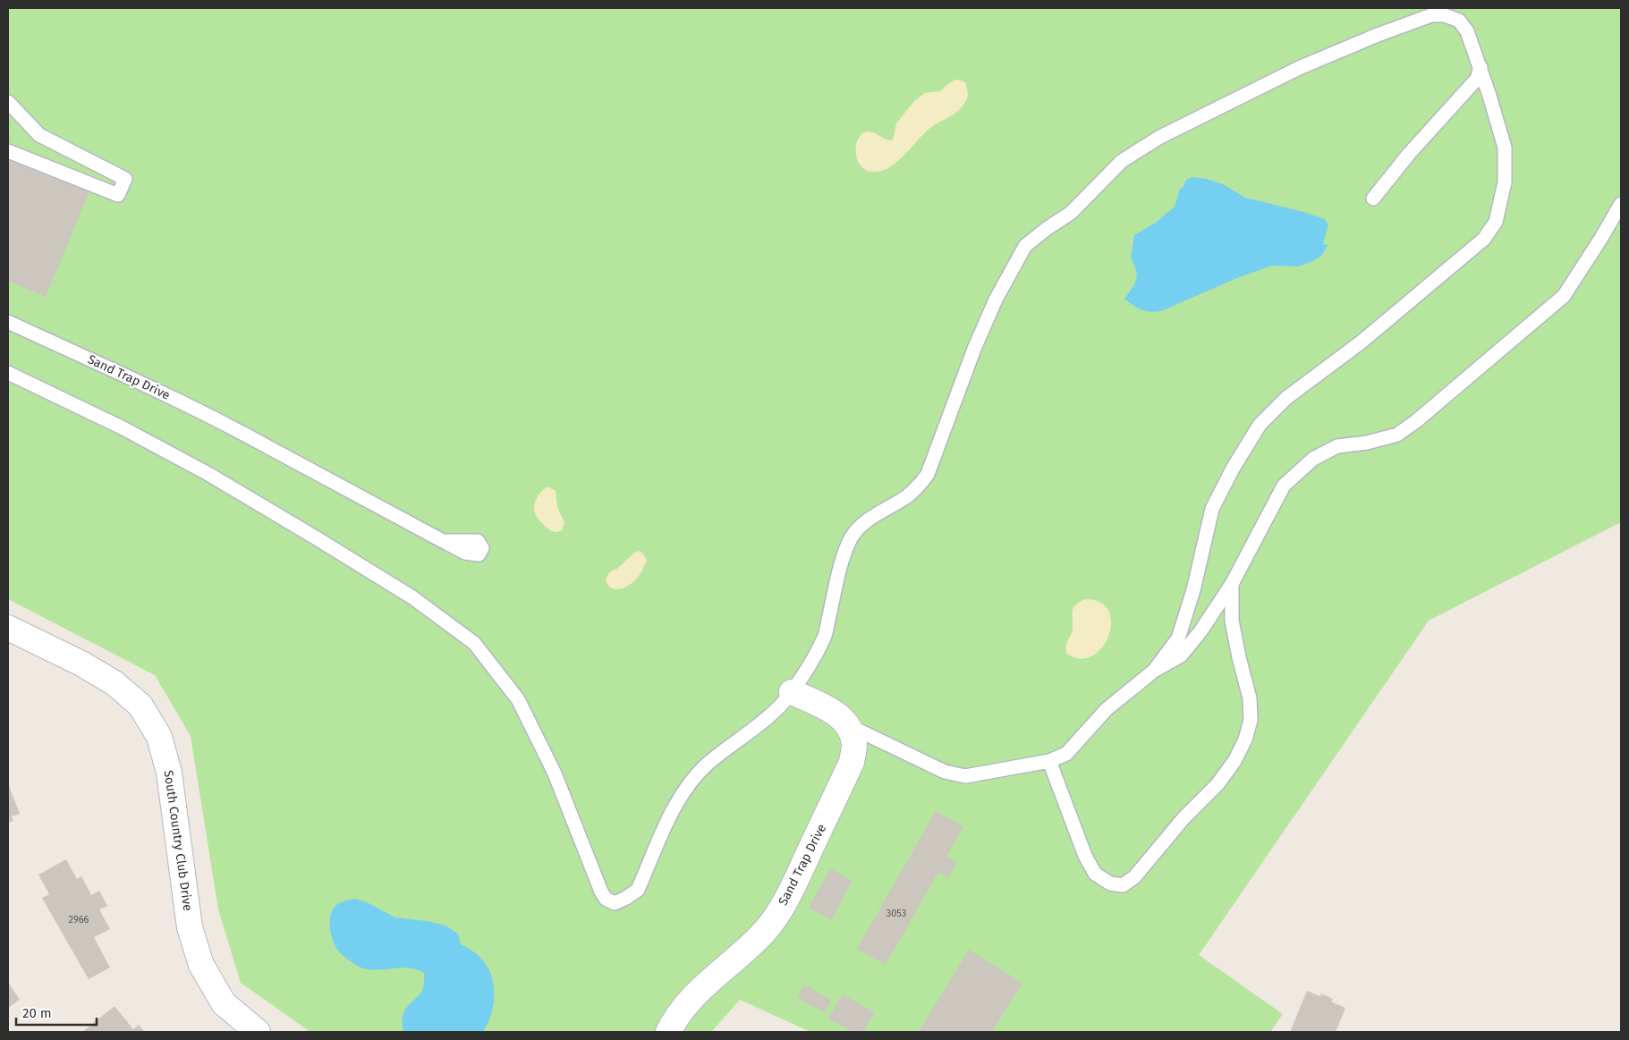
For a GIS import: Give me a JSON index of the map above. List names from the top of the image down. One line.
{"streets":{"street":["Sand Trap Drive","South Country Club Drive"]},"house_numbers":["3053","2966"],"scale_bar":"20 m"}
